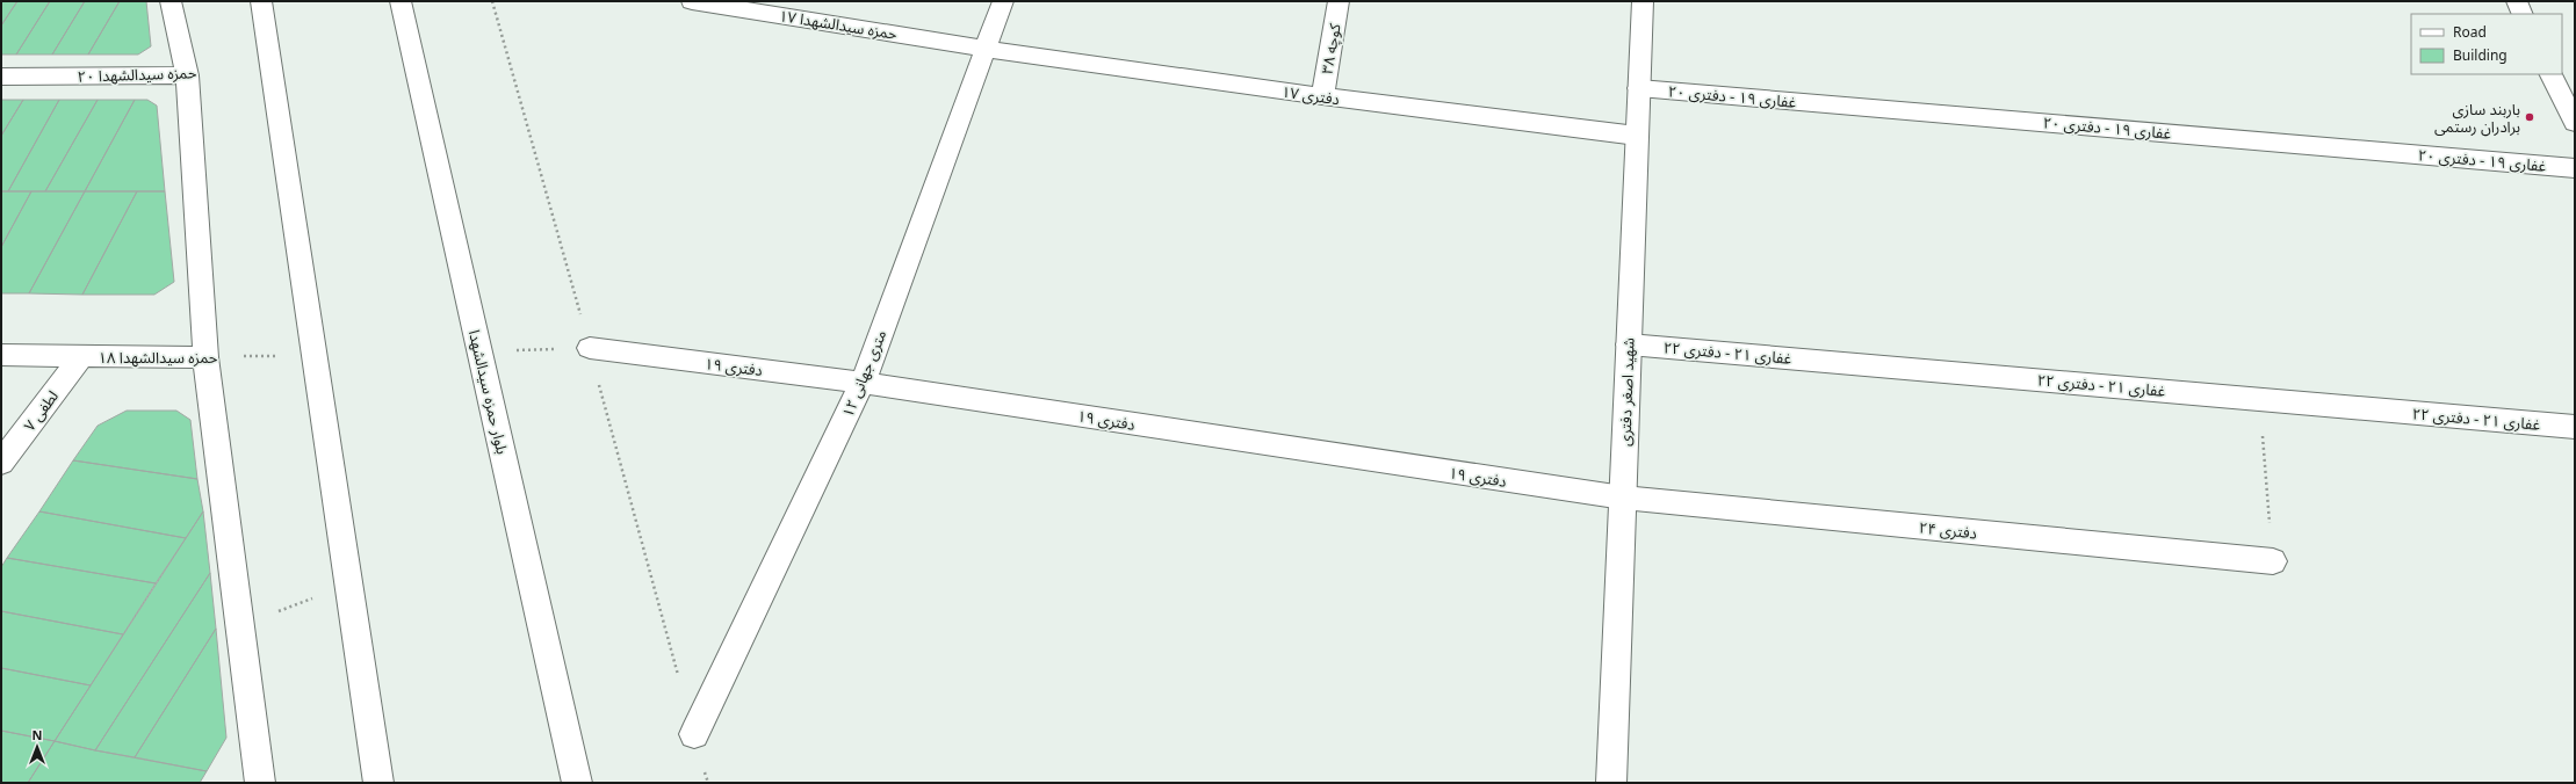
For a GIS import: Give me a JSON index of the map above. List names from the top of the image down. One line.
{"streets":{"street":["حمزه سیدالشهدا ۱۷","کوچه ۳۸","حمزه سیدالشهدا ۲۰","دفتری ۱۷","غفاری ۱۹ - دفتری ۲۰","غفاری ۲۱ - دفتری ۲۲","حمزه سیدالشهدا ۱۸","دفتری ۱۹","۱۲ متری جهانی","بلوار حمزه سیدالشهدا","شهید اصغر دفتری","لطفی ۷","دفتری ۲۴"]},"crossings":[["حمزه سیدالشهدا ۱۷","دفتری ۱۷"],["حمزه سیدالشهدا ۱۷","۱۲ متری جهانی"],["کوچه ۳۸","دفتری ۱۷"],["دفتری ۱۷","۱۲ متری جهانی"],["دفتری ۱۷","شهید اصغر دفتری"],["غفاری ۱۹ - دفتری ۲۰","شهید اصغر دفتری"],["غفاری ۲۱ - دفتری ۲۲","شهید اصغر دفتری"],["حمزه سیدالشهدا ۱۸","لطفی ۷"],["دفتری ۱۹","۱۲ متری جهانی"],["دفتری ۱۹","شهید اصغر دفتری"],["دفتری ۱۹","دفتری ۲۴"],["شهید اصغر دفتری","دفتری ۲۴"]],"places":["باربند سازی برادران رستمی"],"legend":["Road","Building"],"north":"top"}
